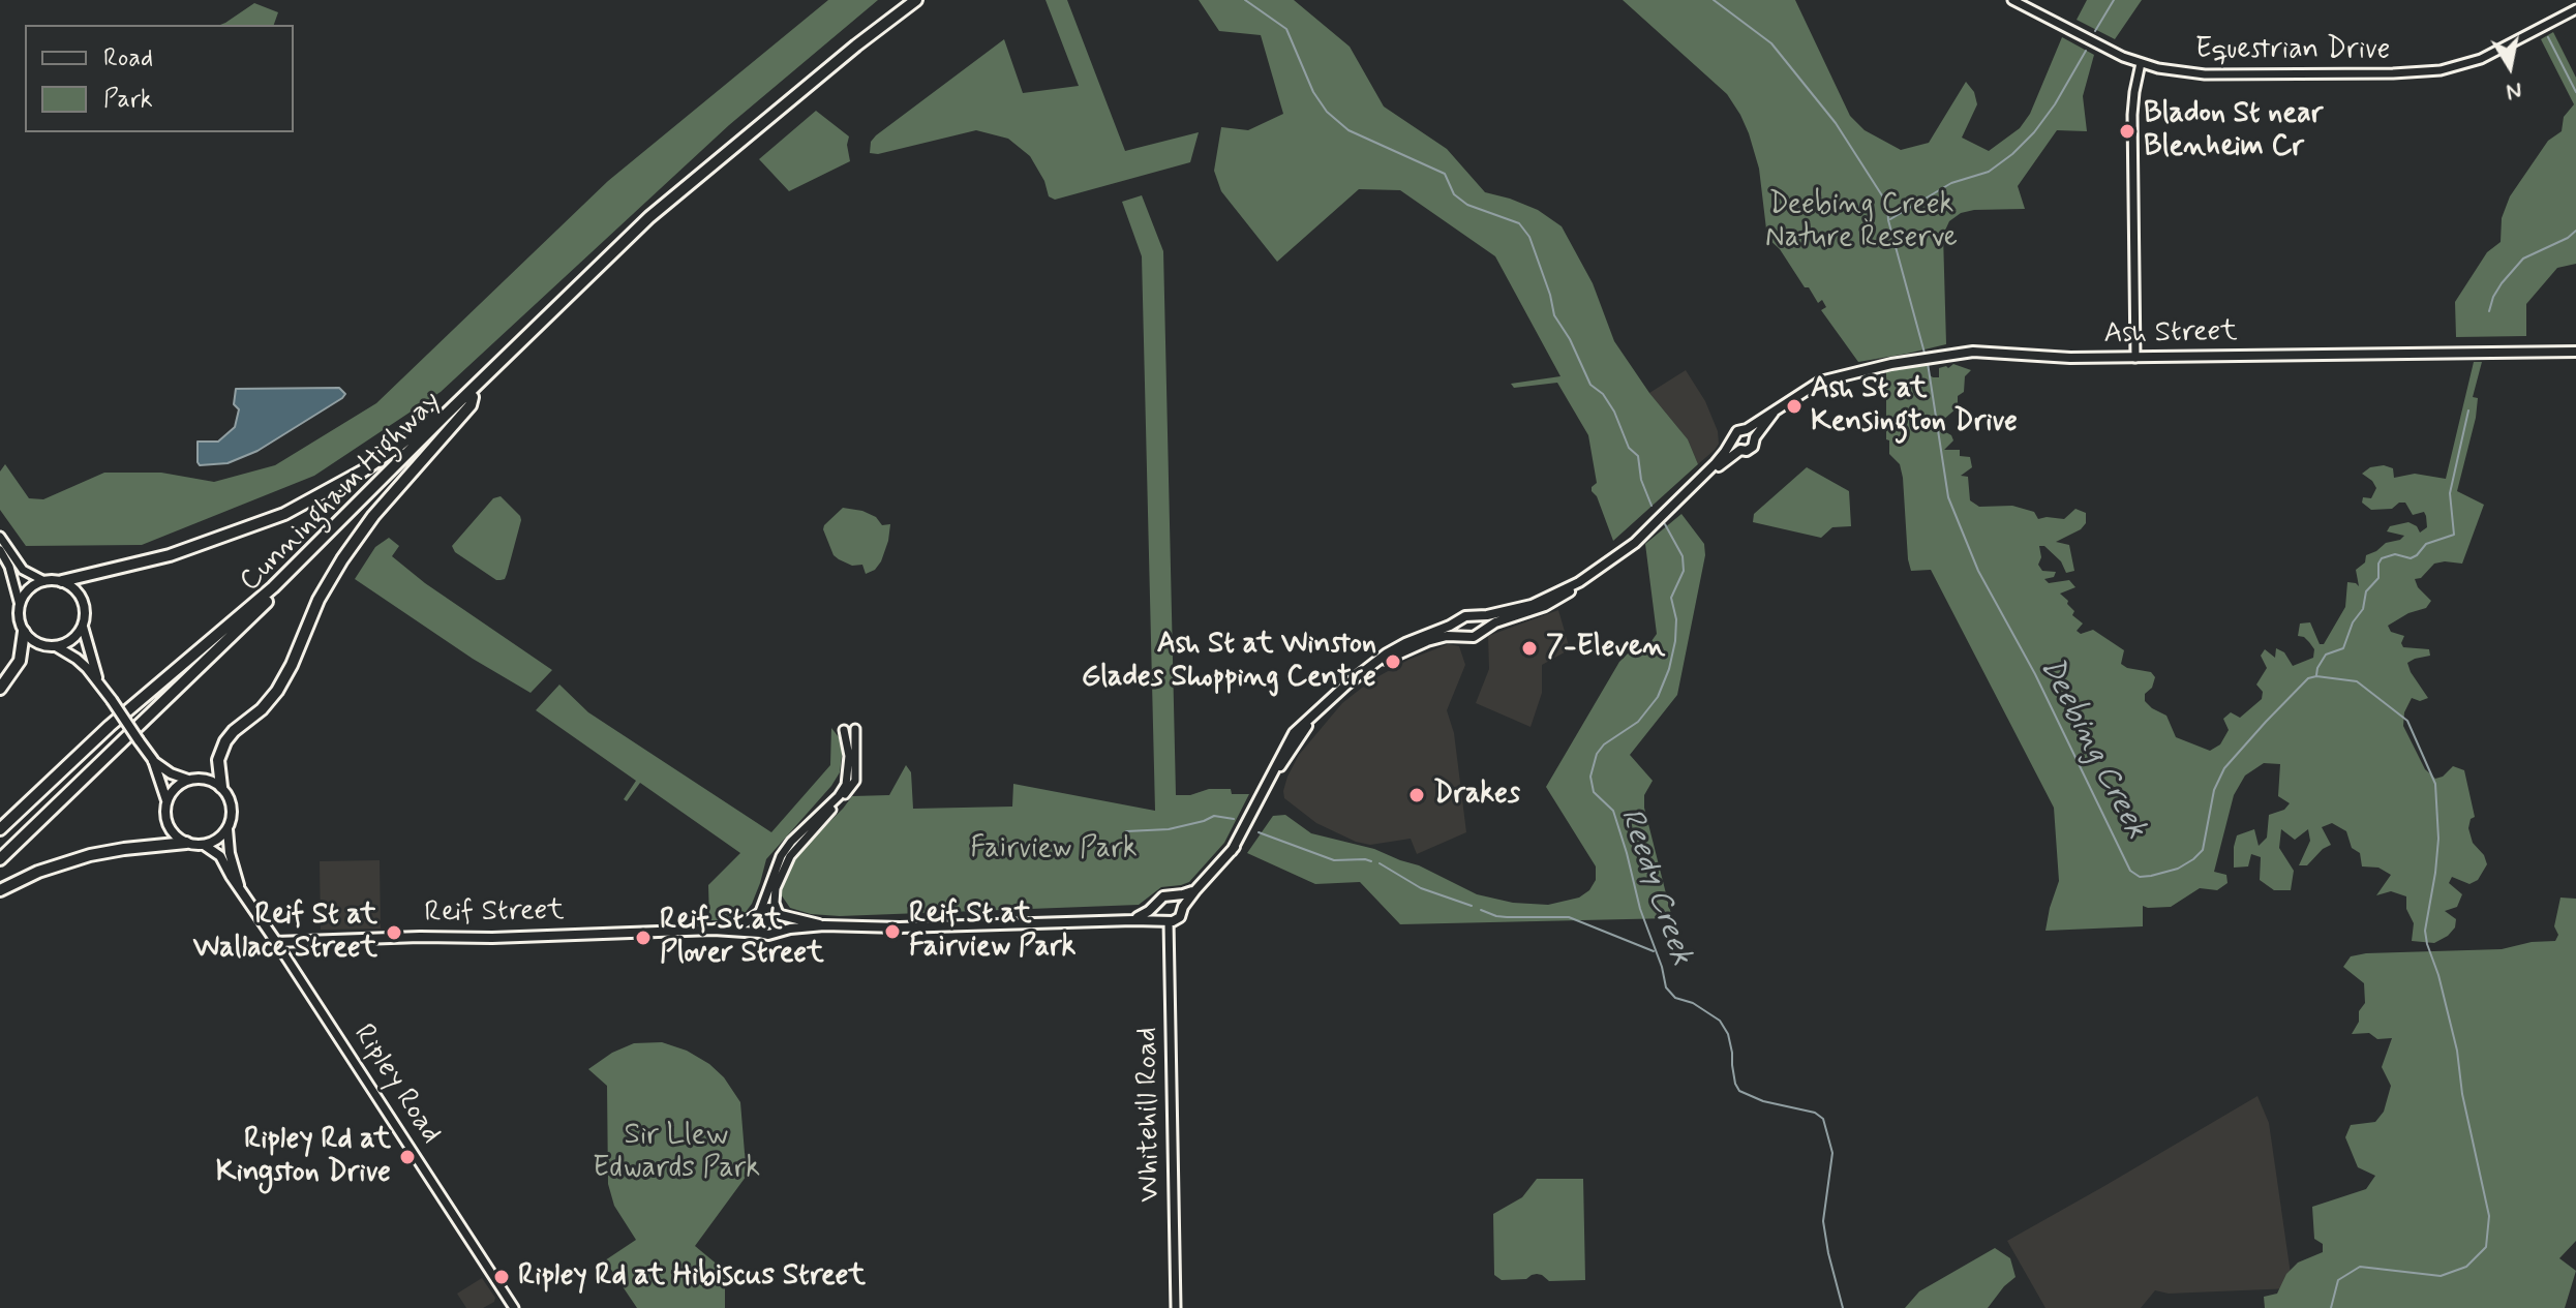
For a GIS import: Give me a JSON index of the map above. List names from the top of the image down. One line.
{"streets":{"highway":["Cunningham Highway"],"main road":["Ash Street","Reif Street","Ripley Road"],"street":["Equestrian Drive","Whitehill Road"]},"crossings":[["Reif Street","Ripley Road"]],"water":["Deebing Creek","Reedy Creek"],"parks":["Deebing Creek Nature Reserve","Fairview Park","Sir Llew Edwards Park"],"places":["Bladon St near Blenheim Cr","Ash St at Kensington Drive","7-Eleven","Ash St at Winston Glades Shopping Centre","Drakes","Reif St at Fairview Park","Reif St at Wallace Street","Reif St at Plover Street","Ripley Rd at Kingston Drive","Ripley Rd at Hibiscus Street"],"legend":["Road","Park"],"north":"bottom"}
